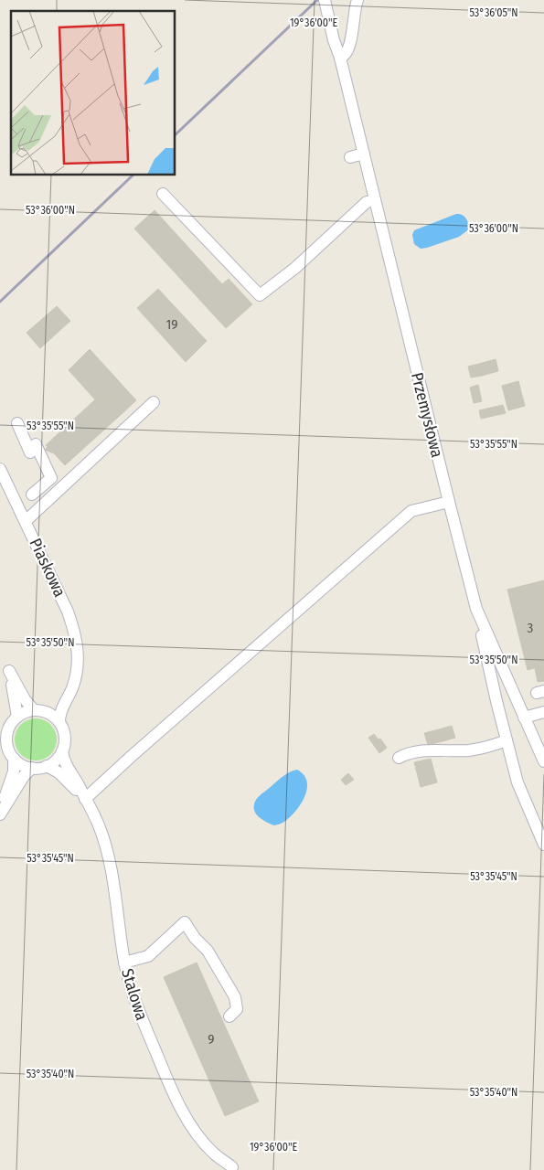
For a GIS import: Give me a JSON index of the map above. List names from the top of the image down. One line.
{"streets":{"street":["Przemysłowa","Piaskowa","Stalowa"]},"crossings":[["Piaskowa","Stalowa"]],"house_numbers":["19","3","9"],"coordinates":["53°36'05\"N","19°36'00\"E","53°36'00\"N","53°35'55\"N","53°35'50\"N","53°35'45\"N","53°35'40\"N"]}
